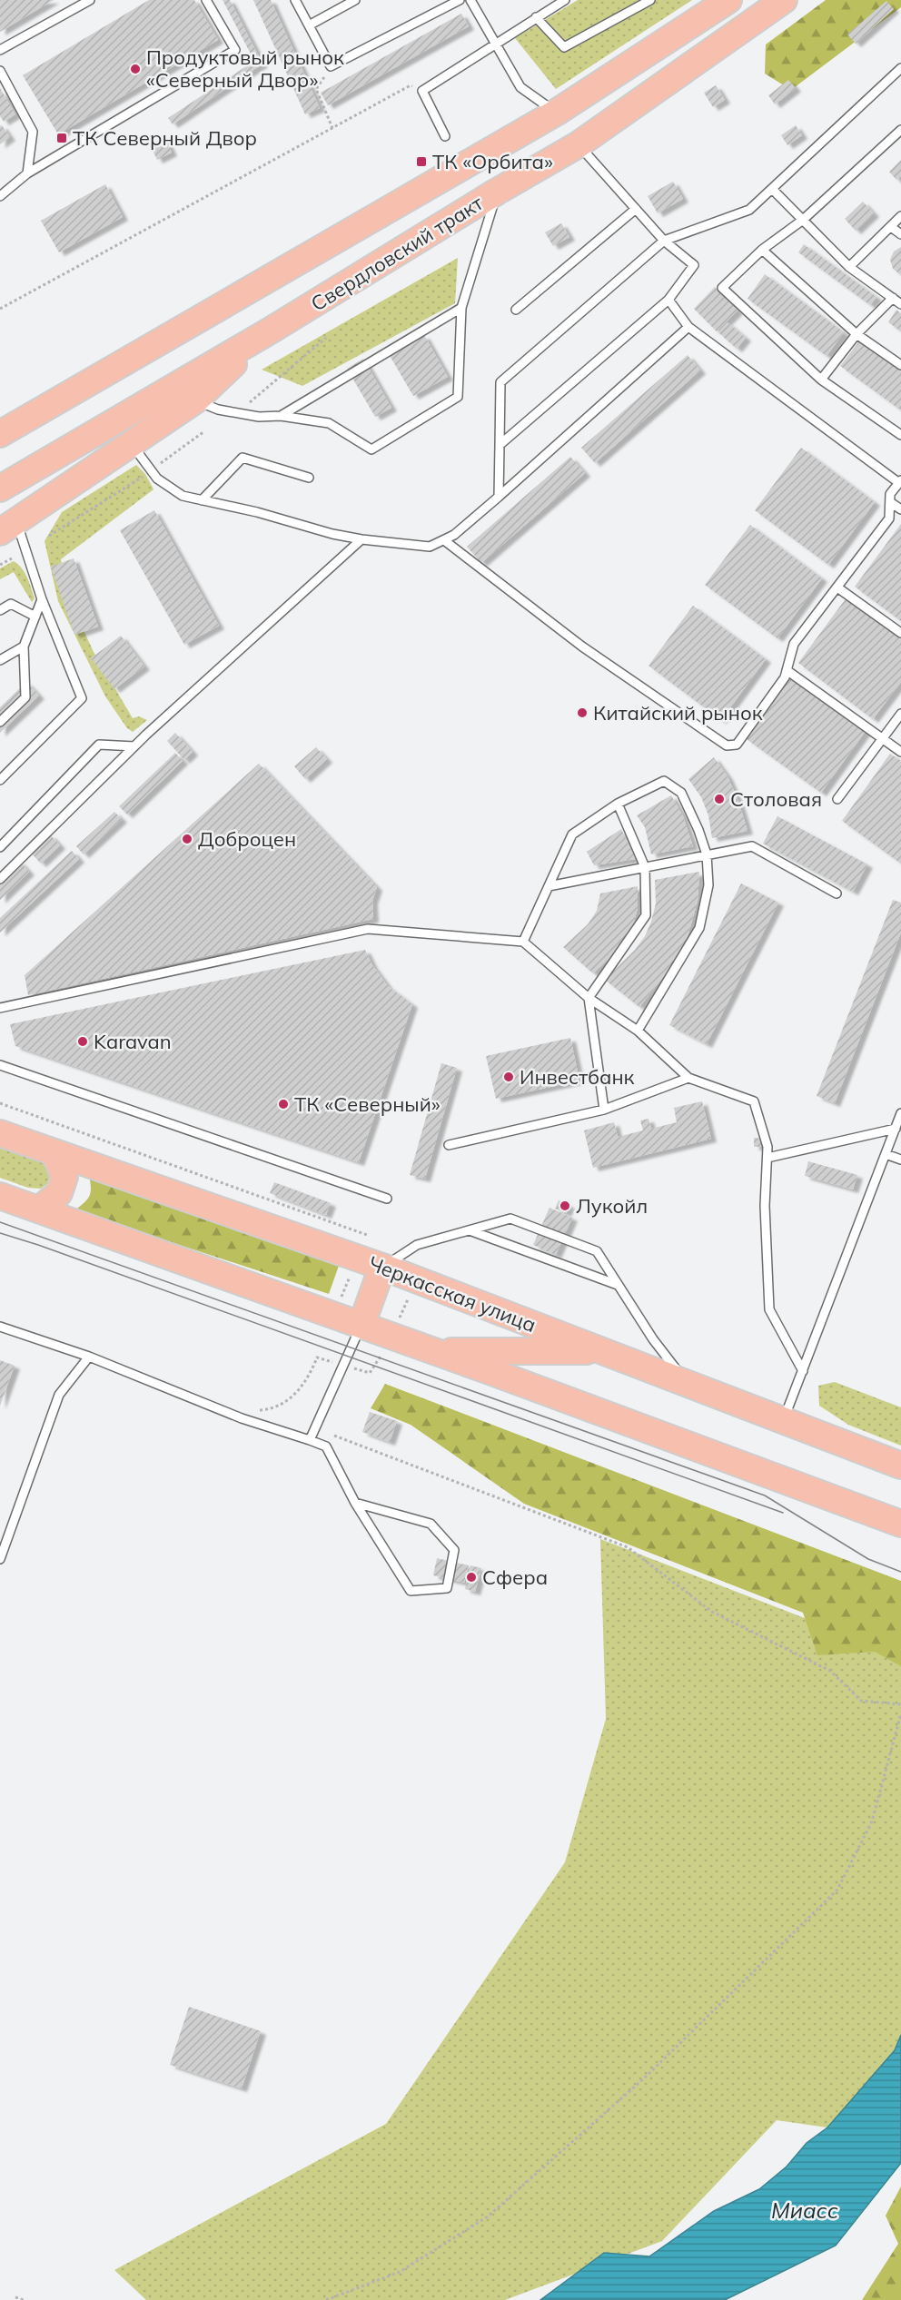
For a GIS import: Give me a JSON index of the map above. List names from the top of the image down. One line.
{"streets":{"main road":["Свердловский тракт","Черкасская улица"]},"water":["Миасс"],"places":{"other":["Продуктовый рынок «Северный Двор»","Китайский рынок","Столовая","Доброцен","Karavan","Инвестбанк","ТК «Северный»","Лукойл","Сфера"],"transit":["ТК Северный Двор","ТК «Орбита»"]}}
